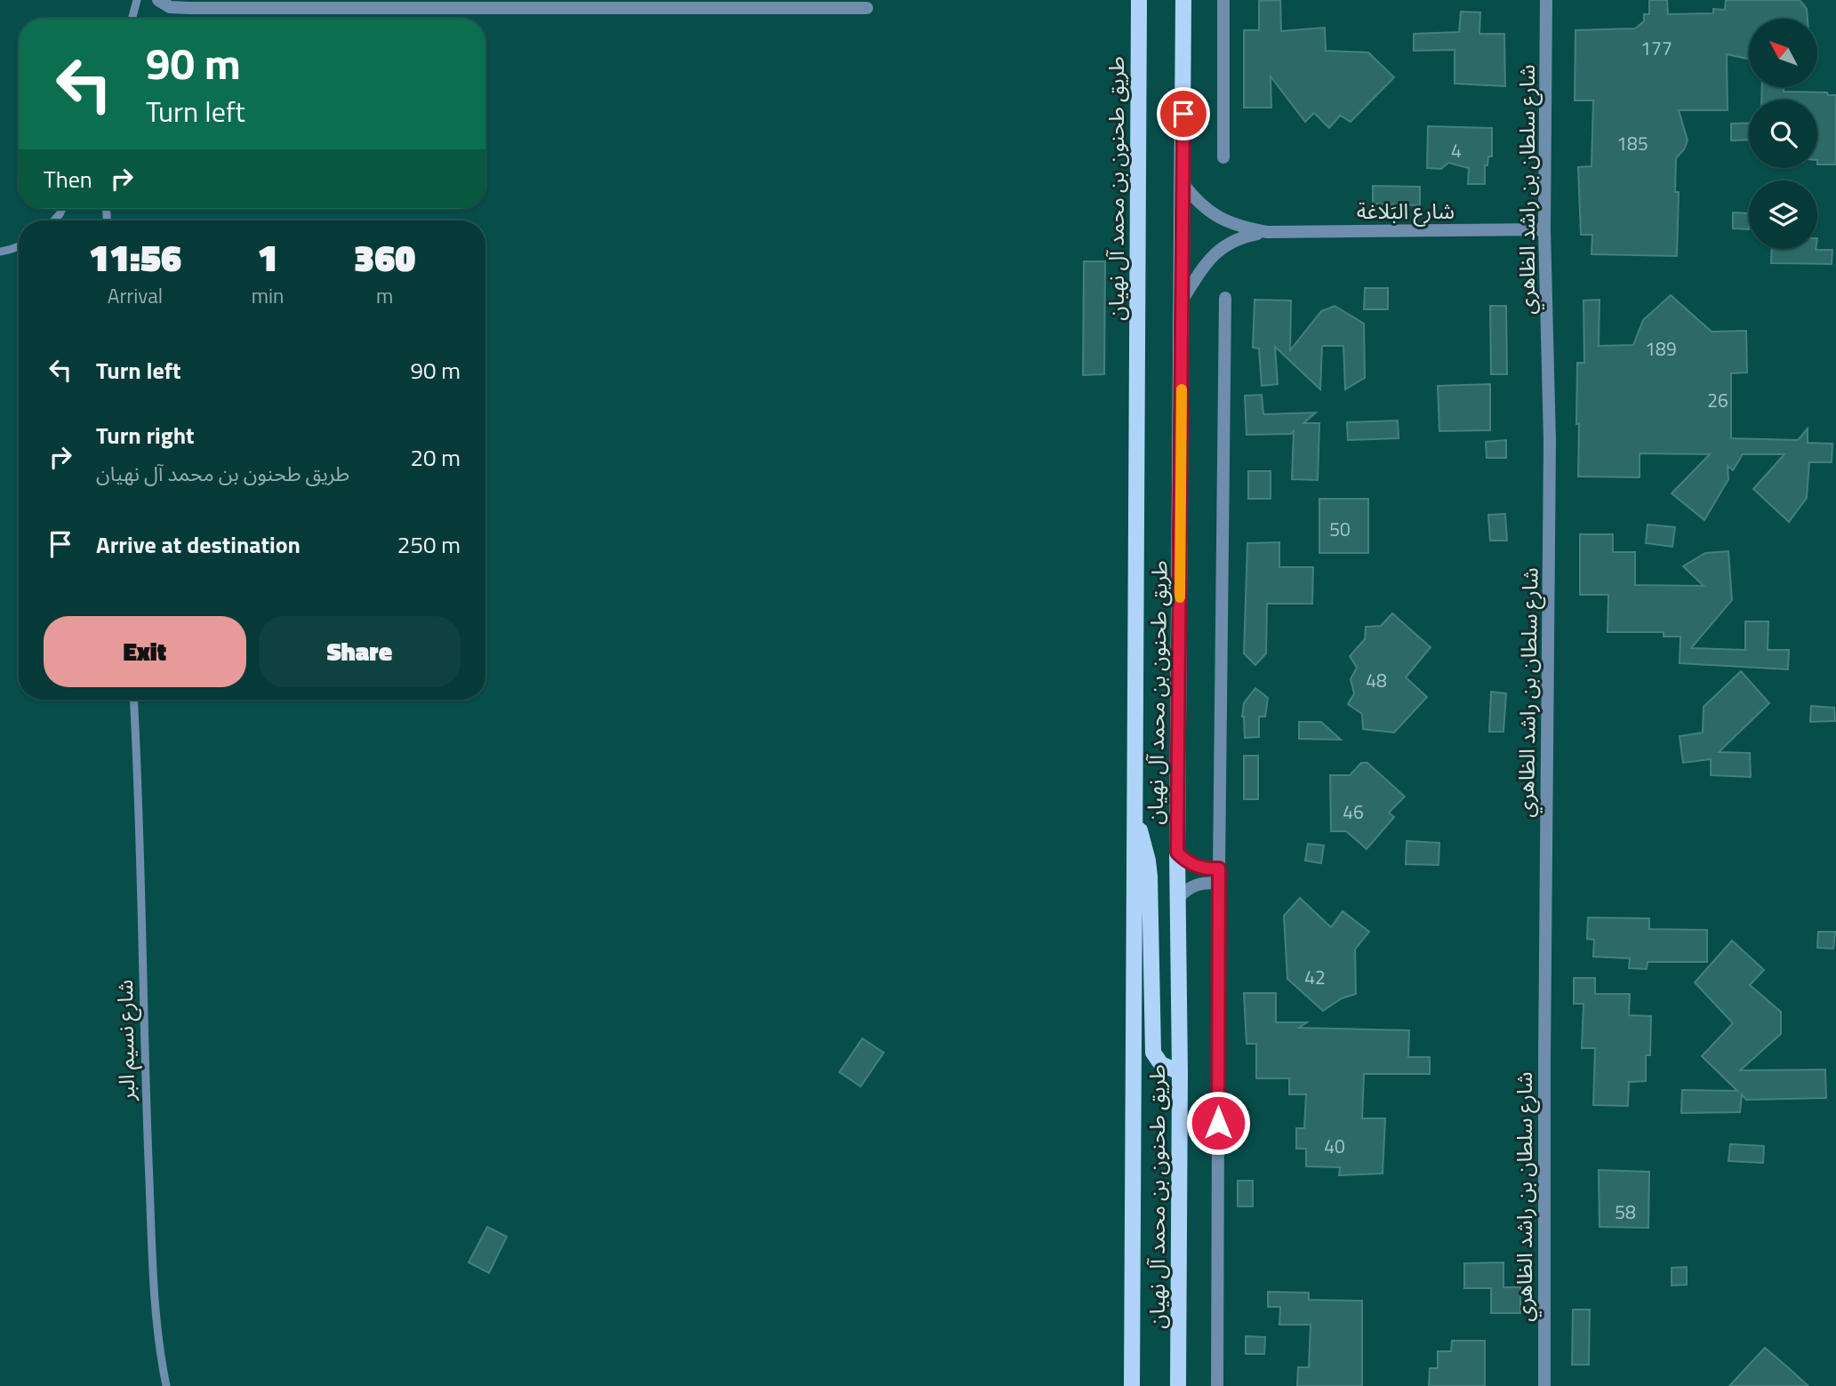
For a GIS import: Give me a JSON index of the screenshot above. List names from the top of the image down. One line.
{"streets":{"main road":["طريق طحنون بن محمد آل نهيان"],"street":["شارع سلطان بن راشد الظاهري","شارع البَلاغة"],"lane":["شارع نسيم البر"]},"crossings":[["طريق طحنون بن محمد آل نهيان","شارع البَلاغة"],["شارع سلطان بن راشد الظاهري","شارع البَلاغة"]],"house_numbers":["177","185","4","189","26","50","48","46","42","40","58"],"north":"top left","page":{"turn":["90 m","Turn left"],"then":"Then","eta":["11:56","Arrival","1","min","360","m"],"list":[{"name":"Turn left","value":"90 m"},{"name":"Turn right","note":"طريق طحنون بن محمد آل نهيان","value":"20 m"},{"name":"Arrive at destination","value":"250 m"}],"buttons":["Exit","Share"]}}
